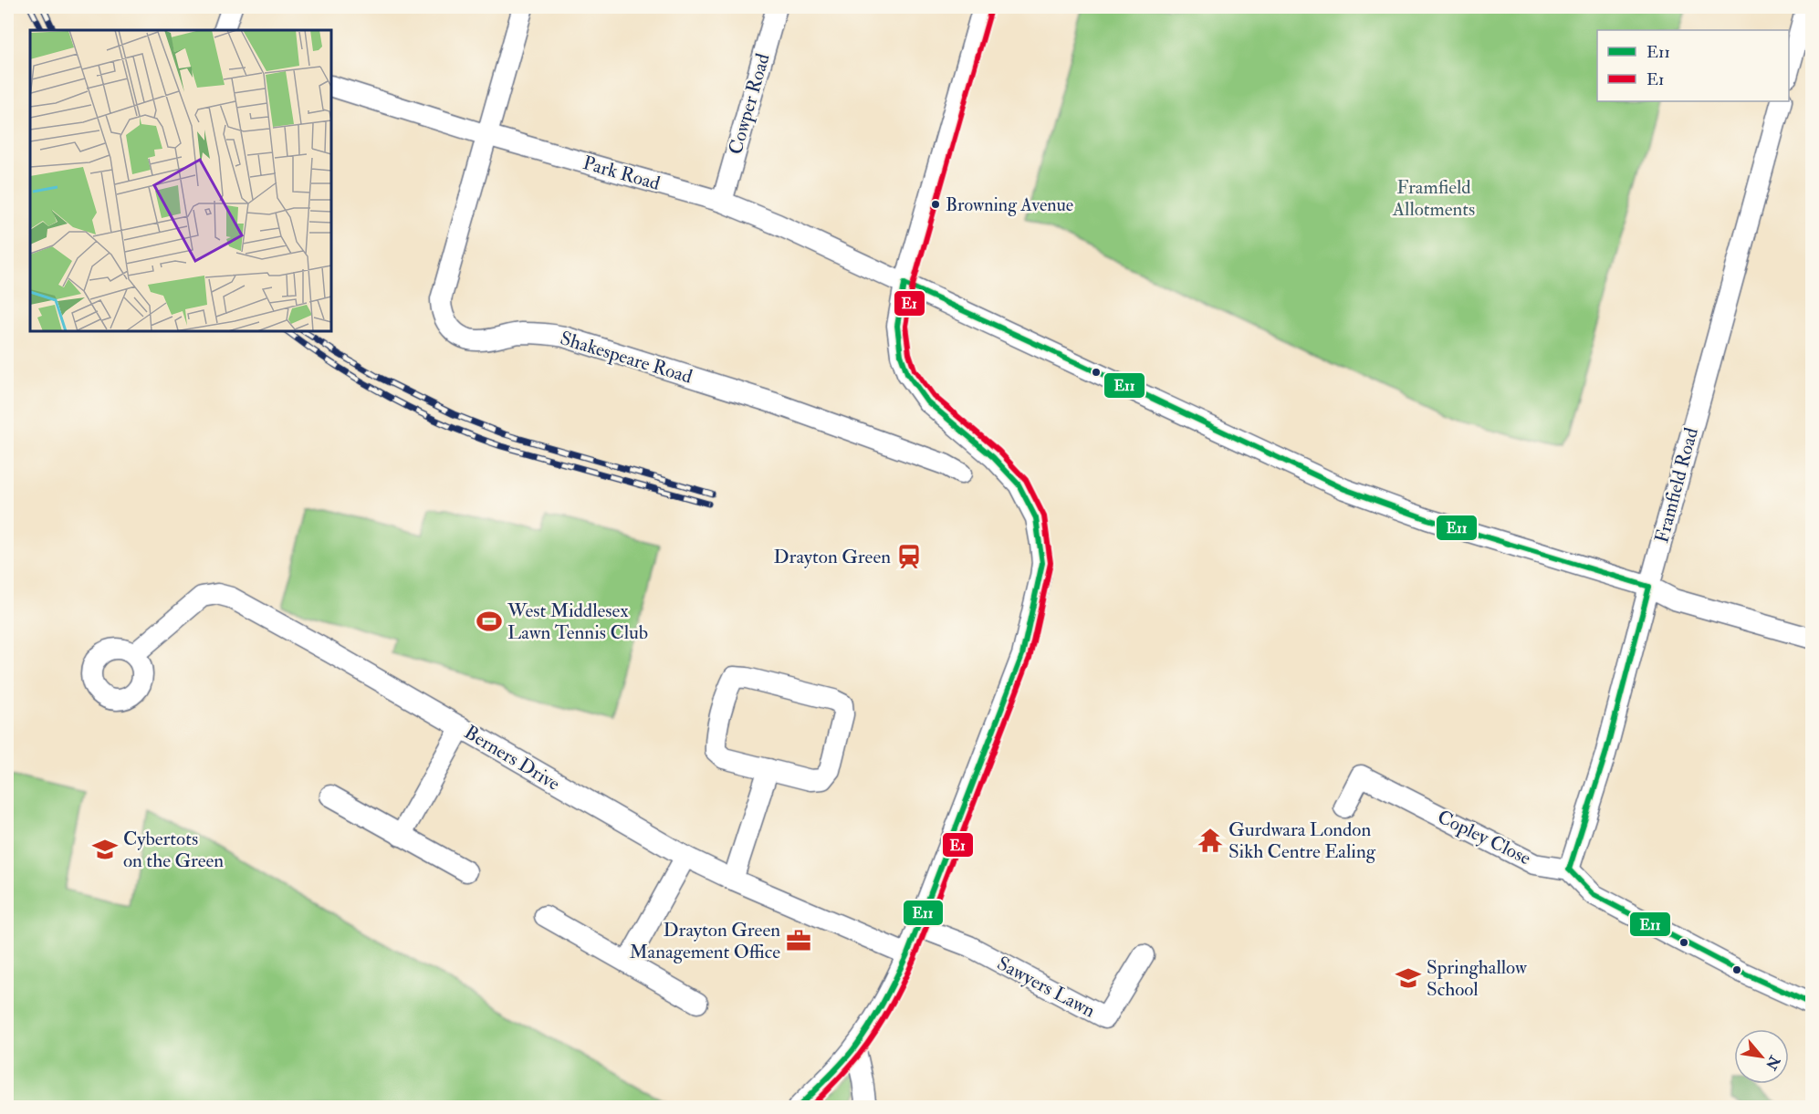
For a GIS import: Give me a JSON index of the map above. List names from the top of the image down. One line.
{"streets":{"street":["Cowper Road","Park Road","Shakespeare Road","Framfield Road","Berners Drive","Copley Close","Sawyers Lawn"]},"crossings":[["Cowper Road","Park Road"],["Park Road","Shakespeare Road"],["Framfield Road","Copley Close"]],"parks":["Framfield Allotments"],"places":{"other":["Browning Avenue"],"station":["Drayton Green"],"sports":["West Middlesex Lawn Tennis Club"],"temple":["Gurdwara London Sikh Centre Ealing"],"school or university":["Cybertots on the Green","Springhallow School"],"office":["Drayton Green Management Office"]},"lines":["transit line E1","transit line E11"],"legend":["E11","E1"],"north":"bottom right"}
